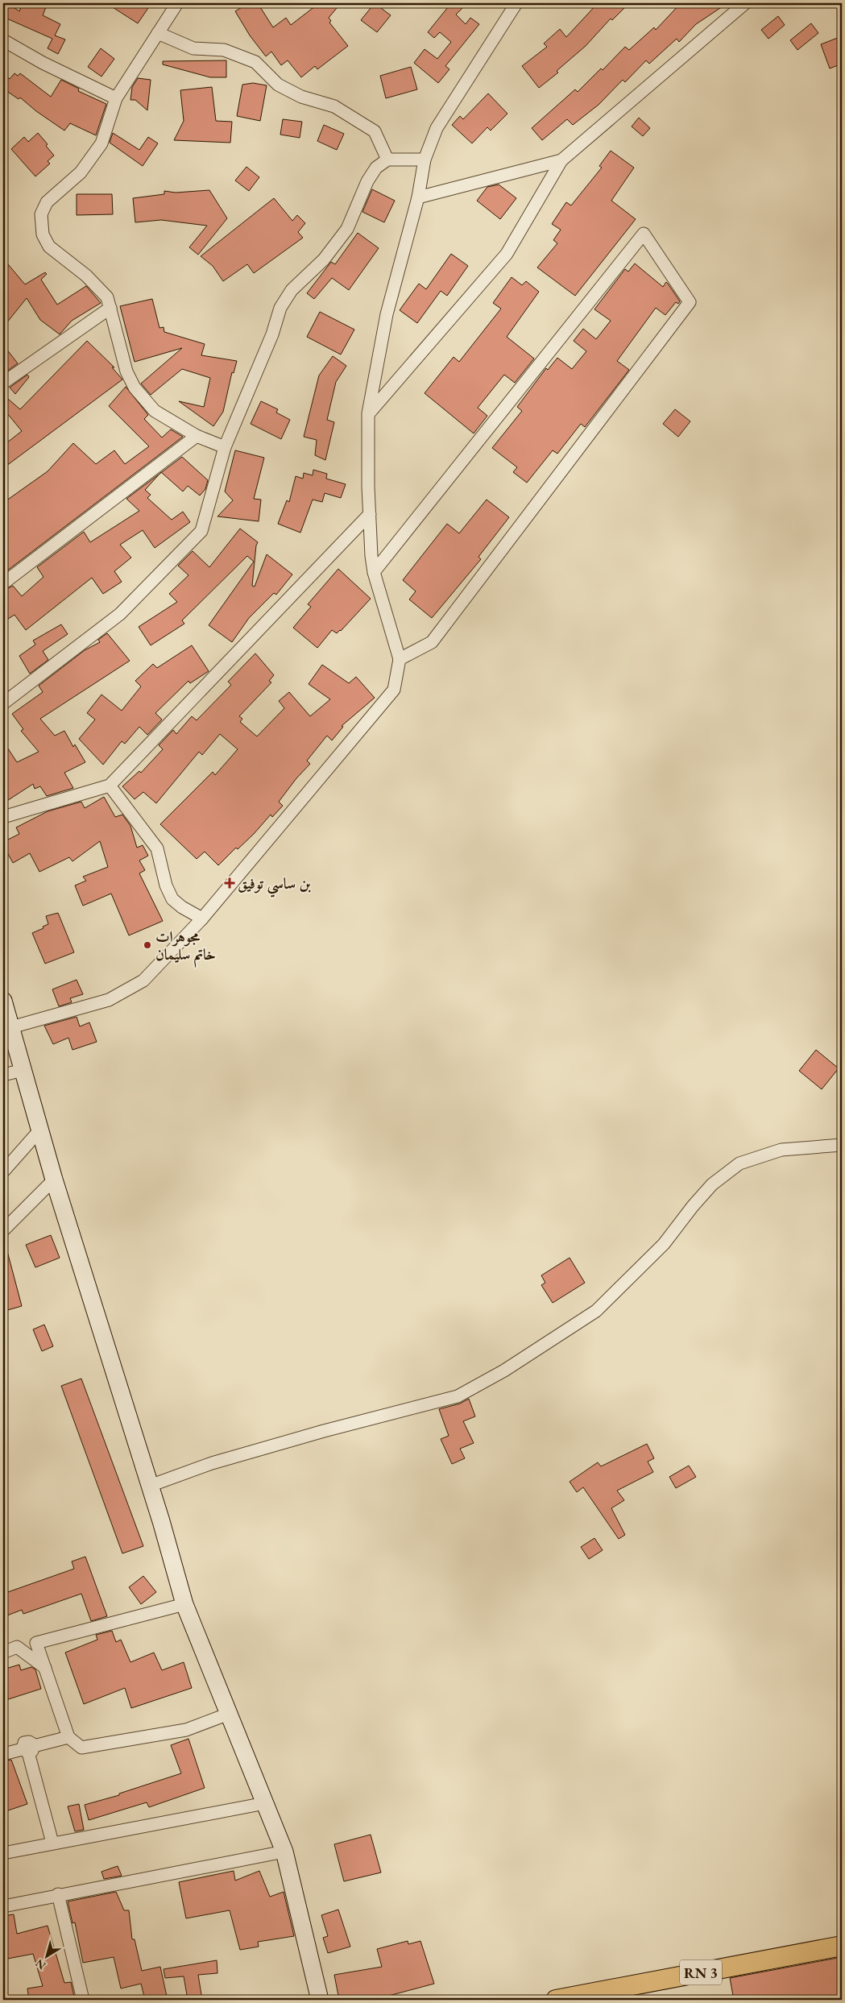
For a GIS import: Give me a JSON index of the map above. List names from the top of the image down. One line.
{"streets":{"main road":["RN 3"]},"places":{"health":["بن ساسي توفيق"],"other":["مجوهرات خاتم سليمان"]},"north":"bottom left"}
